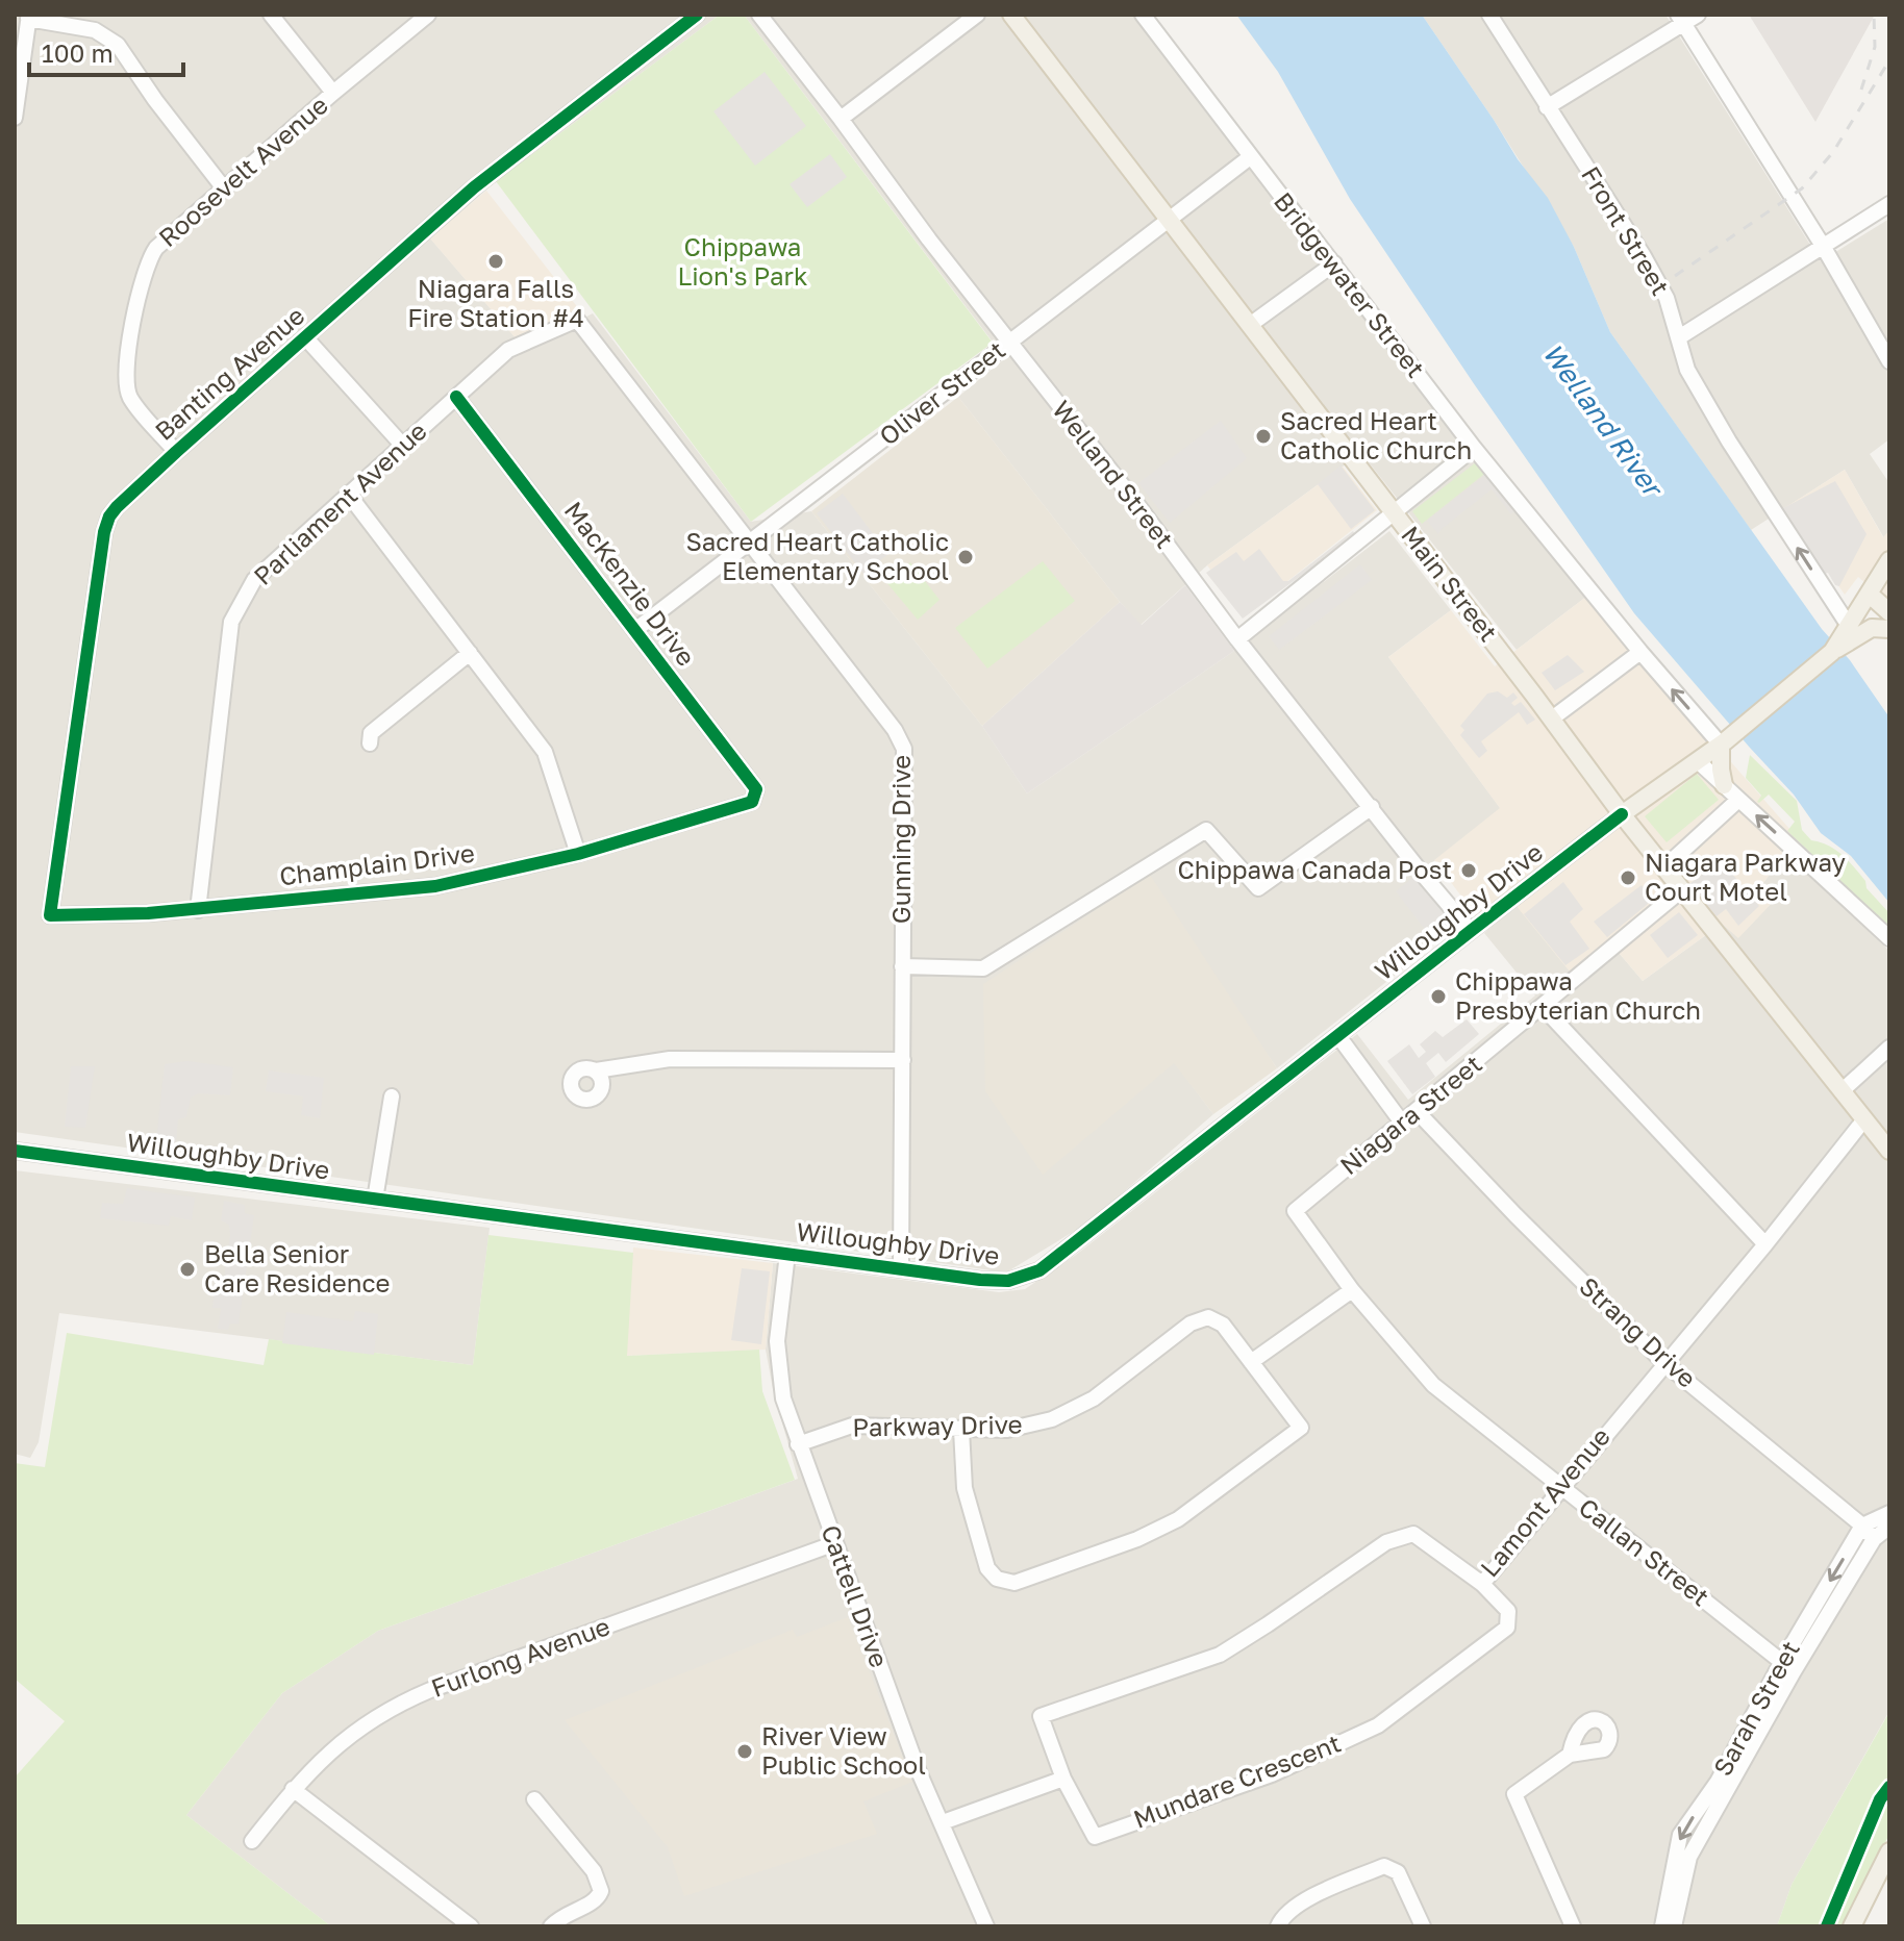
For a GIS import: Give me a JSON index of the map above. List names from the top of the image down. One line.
{"streets":{"main road":["Main Street"],"street":["Roosevelt Avenue","Front Street","Bridgewater Street","Banting Avenue","Oliver Street","Welland Street","Parliament Avenue","MacKenzie Drive","Gunning Drive","Champlain Drive","Willoughby Drive","Niagara Street","Strang Drive","Parkway Drive","Lamont Avenue","Callan Street","Cattell Drive","Furlong Avenue","Sarah Street","Mundare Crescent"]},"crossings":[["Roosevelt Avenue","Banting Avenue"],["Bridgewater Street","Oliver Street"],["Banting Avenue","Champlain Drive"],["Oliver Street","Welland Street"],["Oliver Street","MacKenzie Drive"],["Oliver Street","Main Street"],["Oliver Street","Gunning Drive"],["Welland Street","Willoughby Drive"],["Parliament Avenue","MacKenzie Drive"],["Parliament Avenue","Gunning Drive"],["Parliament Avenue","Champlain Drive"],["MacKenzie Drive","Champlain Drive"],["Main Street","Willoughby Drive"],["Main Street","Niagara Street"],["Main Street","Lamont Avenue"],["Gunning Drive","Willoughby Drive"],["Willoughby Drive","Cattell Drive"],["Niagara Street","Strang Drive"],["Niagara Street","Callan Street"],["Strang Drive","Lamont Avenue"],["Strang Drive","Sarah Street"],["Parkway Drive","Cattell Drive"],["Lamont Avenue","Callan Street"],["Lamont Avenue","Mundare Crescent"],["Callan Street","Sarah Street"],["Cattell Drive","Furlong Avenue"]],"one_way":["Front Street"],"water":["Welland River"],"parks":["Chippawa Lion's Park"],"places":["Niagara Falls Fire Station #4","Sacred Heart Catholic Church","Sacred Heart Catholic Elementary School","Chippawa Canada Post","Niagara Parkway Court Motel","Chippawa Presbyterian Church","Bella Senior Care Residence","River View Public School"],"scale_bar":"100 m"}
